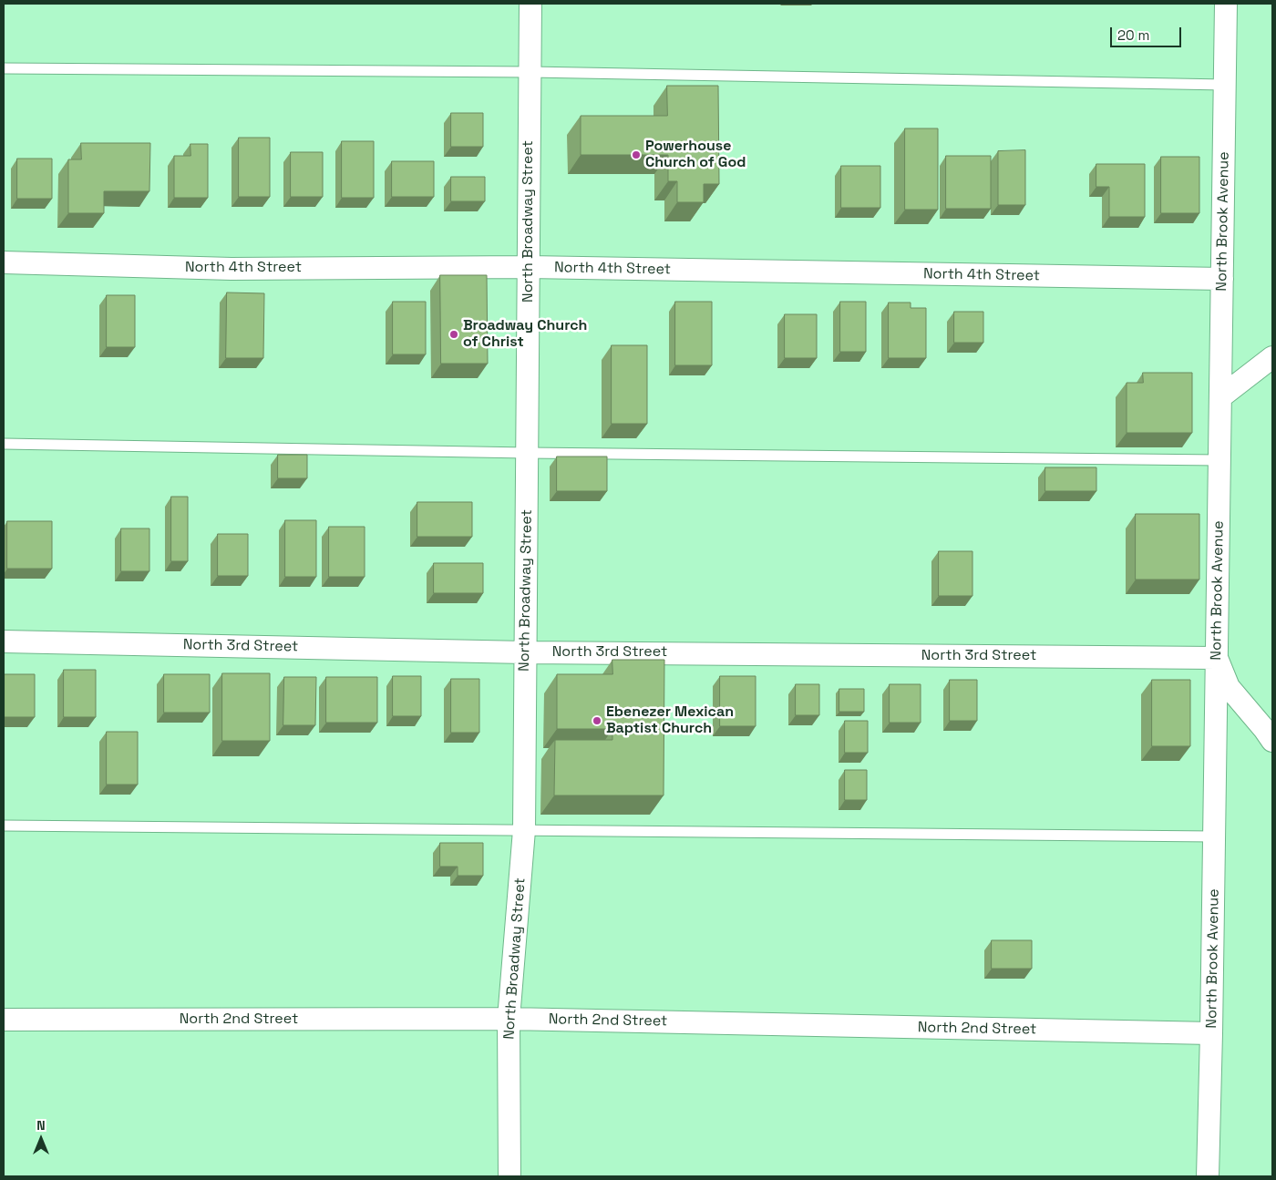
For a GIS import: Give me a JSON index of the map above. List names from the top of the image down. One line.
{"streets":{"street":["North Broadway Street","North Brook Avenue","North 4th Street","North 3rd Street","North 2nd Street"]},"crossings":[["North Broadway Street","North 4th Street"],["North Broadway Street","North 3rd Street"],["North Broadway Street","North 2nd Street"],["North Brook Avenue","North 4th Street"],["North Brook Avenue","North 3rd Street"],["North Brook Avenue","North 2nd Street"]],"places":["Powerhouse Church of God","Broadway Church of Christ","Ebenezer Mexican Baptist Church"],"scale_bar":"20 m","north":"top"}
